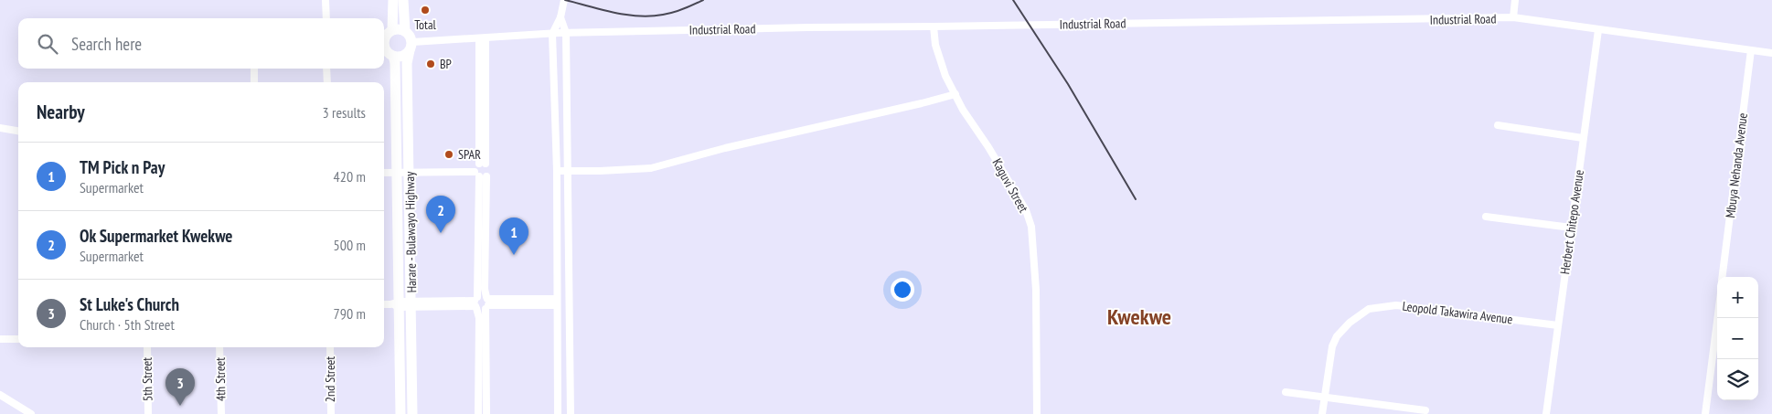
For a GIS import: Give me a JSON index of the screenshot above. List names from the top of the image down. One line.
{"streets":{"highway":["Harare - Bulawayo Highway"],"street":["Industrial Road","Mbuya Nehanda Avenue","Kaguvi Street","Herbert Chitepo Avenue","Leopold Takawira Avenue","5th Street","4th Street","2nd Street"]},"crossings":[["Industrial Road","Mbuya Nehanda Avenue"],["Industrial Road","Kaguvi Street"],["Industrial Road","Herbert Chitepo Avenue"],["Industrial Road","Harare - Bulawayo Highway"],["Herbert Chitepo Avenue","Leopold Takawira Avenue"]],"districts":["Kwekwe"],"places":["Total","BP","SPAR"],"page":{"search":"Search here","heading":["Nearby","3 results"],"list":[{"mark":"1","name":"TM Pick n Pay","note":"Supermarket","value":"420 m"},{"mark":"2","name":"Ok Supermarket Kwekwe","note":"Supermarket","value":"500 m"},{"mark":"3","name":"St Luke's Church","note":"Church · 5th Street","value":"790 m"}],"pins":["2","1","3"],"map_buttons":["+","−"]}}
